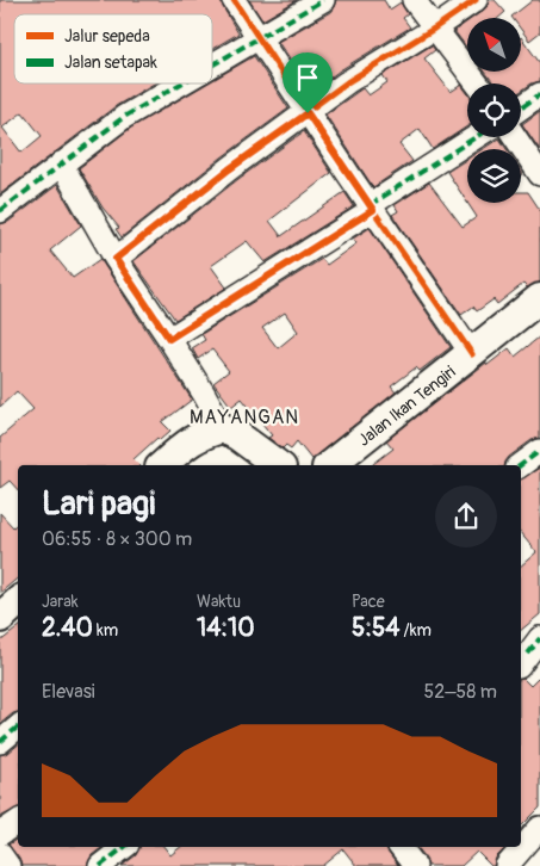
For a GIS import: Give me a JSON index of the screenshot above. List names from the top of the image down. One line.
{"streets":{"main road":["Jalan Ikan Tengiri"]},"districts":["MAYANGAN"],"legend":["Jalur sepeda","Jalan setapak"],"north":"top left","page":{"heading":["Lari pagi","06:55 · 8 × 300 m"],"stats":[["Jarak","2.40 km"],["Waktu","14:10"],["Pace","5:54 /km"]],"chart":["Elevasi","52–58 m"]}}
